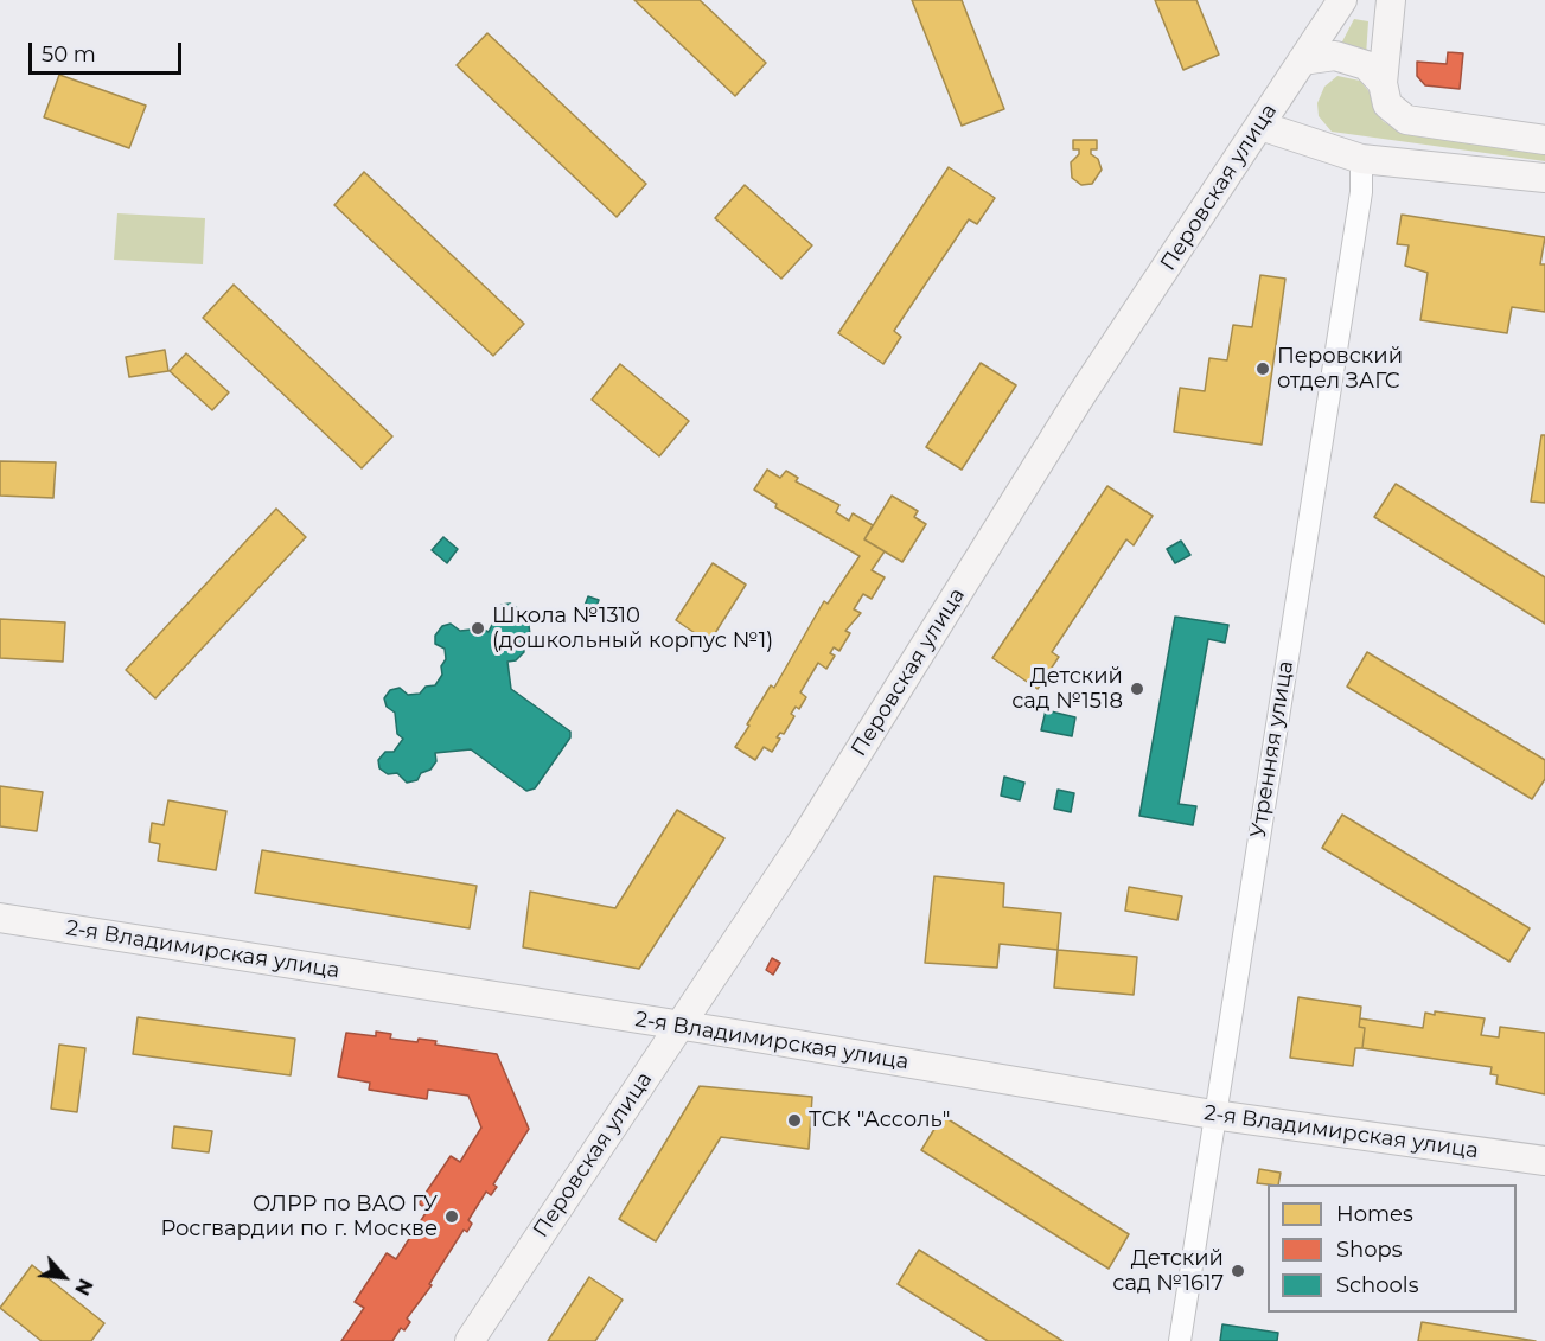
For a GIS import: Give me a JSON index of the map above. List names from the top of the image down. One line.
{"streets":{"main road":["Перовская улица","2-я Владимирская улица"],"street":["Утренняя улица"]},"crossings":[["Перовская улица","2-я Владимирская улица"],["Утренняя улица","2-я Владимирская улица"]],"places":["Перовский отдел ЗАГС","Школа №1310 (дошкольный корпус №1)","Детский сад №1518","ТСК \"Ассоль\"","ОЛРР по ВАО ГУ Росгвардии по г. Москве","Детский сад №1617"],"legend":["Homes","Shops","Schools"],"scale_bar":"50 m","north":"bottom right"}
